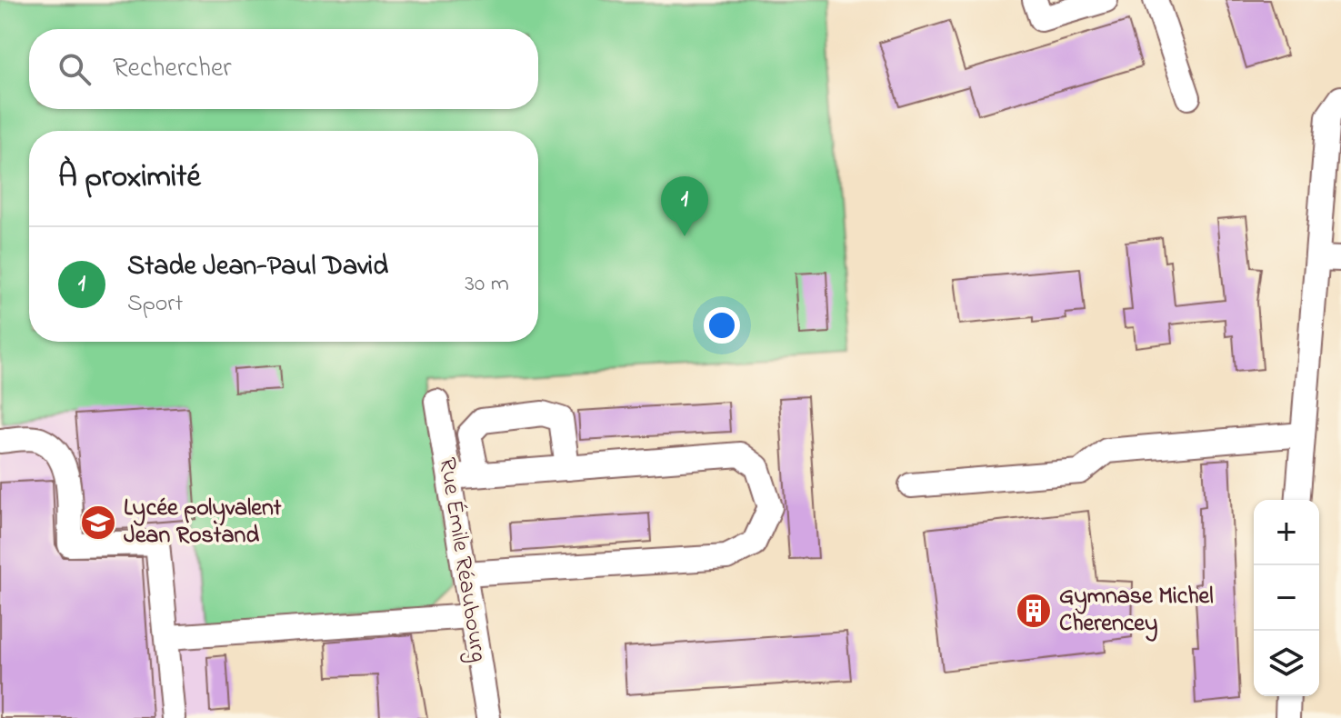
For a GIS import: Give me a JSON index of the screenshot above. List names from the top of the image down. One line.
{"streets":{"street":["Rue Émile Réaubourg"]},"places":{"school or university":["Lycée polyvalent Jean Rostand"],"building":["Gymnase Michel Cherencey"]},"page":{"search":"Rechercher","heading":"À proximité","pins":"1","list":[{"mark":"1","name":"Stade Jean-Paul David","note":"Sport","value":"30 m"}],"map_buttons":["+","−"]}}
